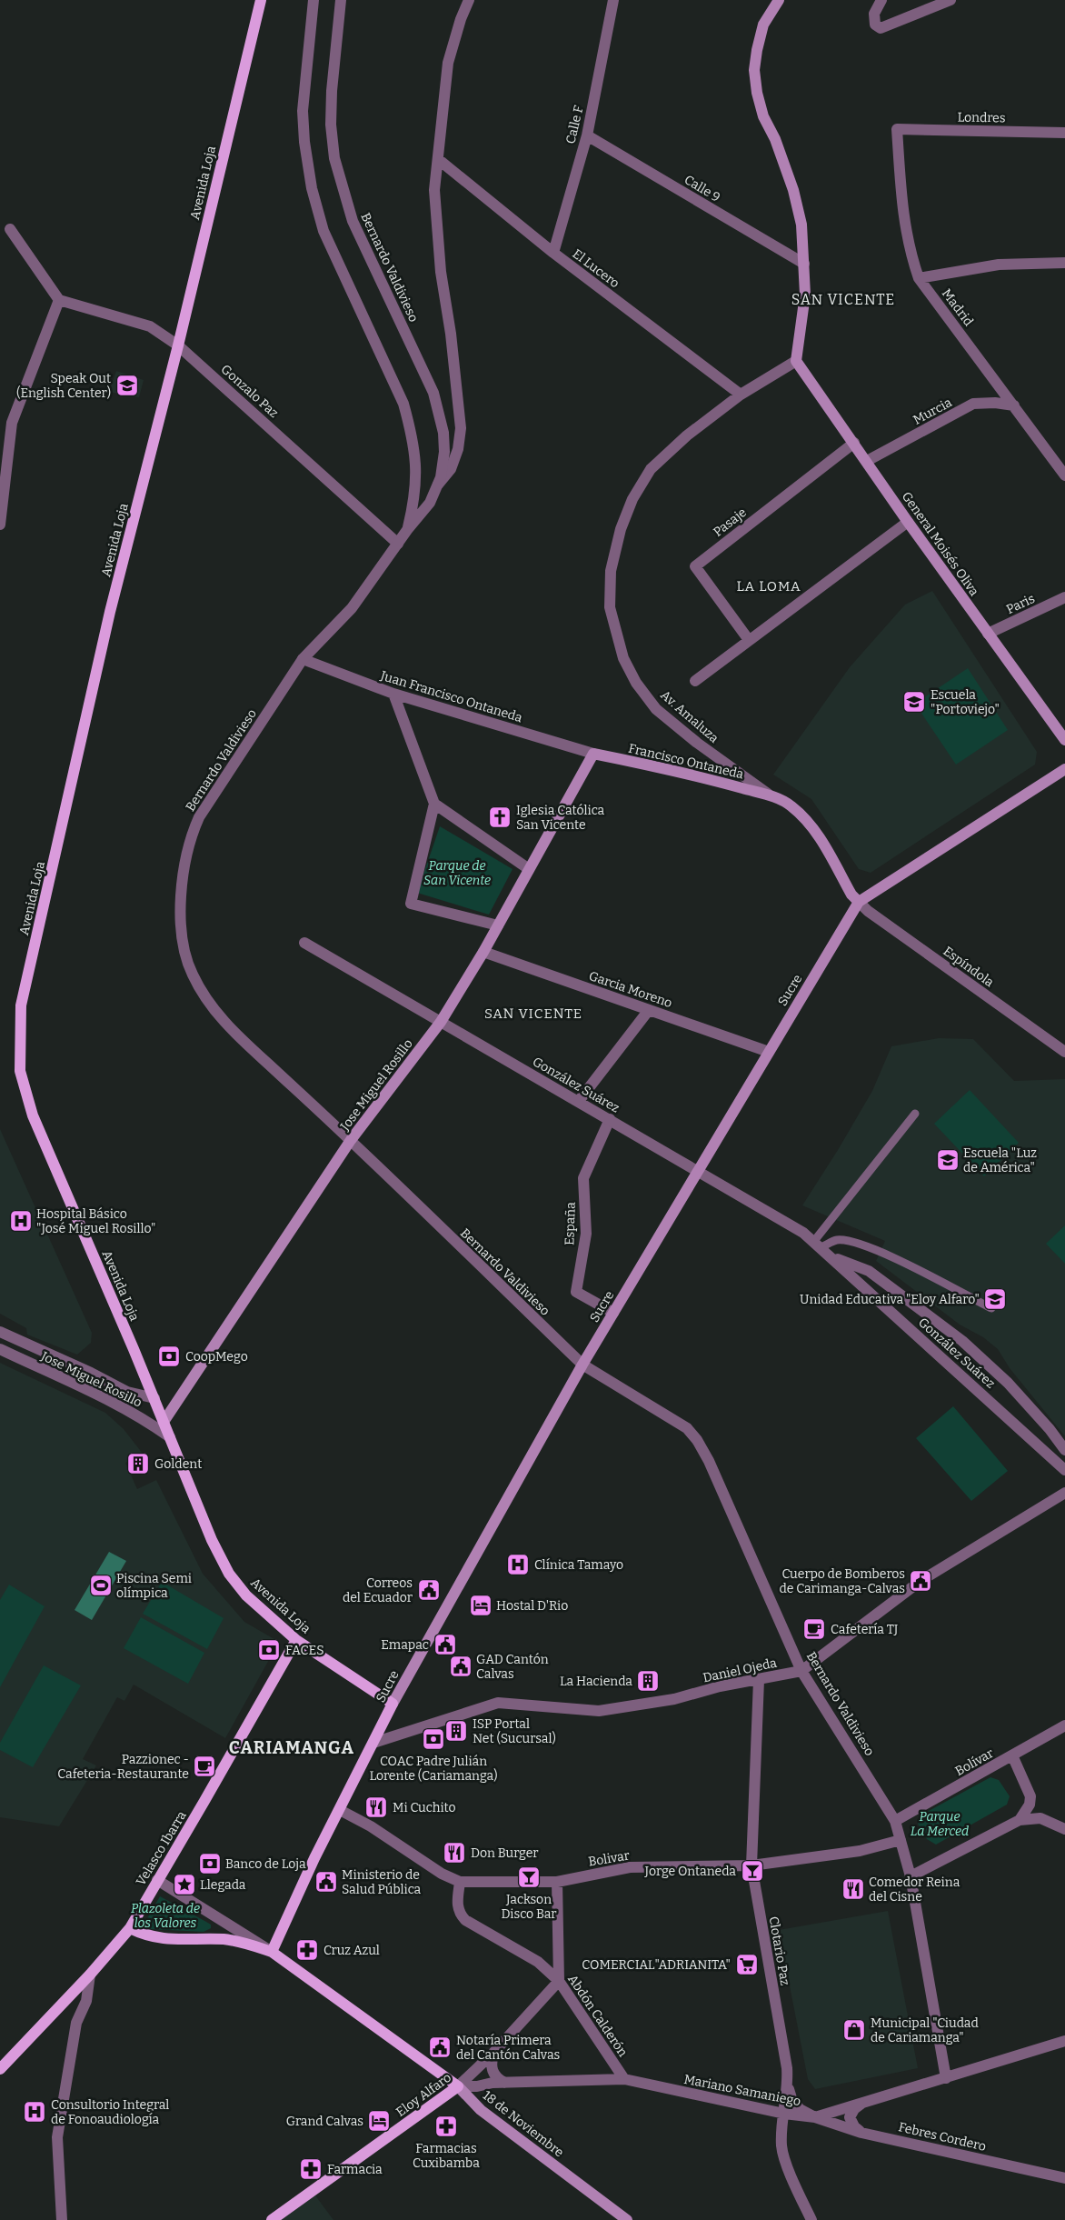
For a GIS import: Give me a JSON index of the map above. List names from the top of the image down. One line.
{"streets":{"main road":["Avenida Loja","General Moisés Oliva","Av. Amaluza","Francisco Ontaneda","Sucre","Jose Miguel Rosillo","Velasco Ibarra","Eloy Alfaro","18 de Noviembre"],"street":["Londres","Calle F","Calle 9","Bernardo Valdivieso","El Lucero","Madrid","Gonzalo Paz","Murcia","Pasaje","Paris","Juan Francisco Ontaneda","Espíndola","Garcia Moreno","González Suárez","España","Daniel Ojeda","Bolívar","Bolivar","Clotario Paz","Abdón Calderón","Mariano Samaniego","Febres Cordero"]},"crossings":[["Londres","Madrid"],["Calle F","Calle 9"],["Calle F","El Lucero"],["Avenida Loja","Gonzalo Paz"],["Avenida Loja","Sucre"],["Avenida Loja","Jose Miguel Rosillo"],["Avenida Loja","Velasco Ibarra"],["Bernardo Valdivieso","Gonzalo Paz"],["Bernardo Valdivieso","Juan Francisco Ontaneda"],["Bernardo Valdivieso","Sucre"],["Bernardo Valdivieso","Jose Miguel Rosillo"],["Bernardo Valdivieso","Daniel Ojeda"],["Bernardo Valdivieso","Bolívar"],["Bernardo Valdivieso","Bolivar"],["Bernardo Valdivieso","Mariano Samaniego"],["El Lucero","Av. Amaluza"],["Madrid","Murcia"],["Murcia","General Moisés Oliva"],["Pasaje","General Moisés Oliva"],["General Moisés Oliva","Paris"],["General Moisés Oliva","Av. Amaluza"],["Juan Francisco Ontaneda","Francisco Ontaneda"],["Juan Francisco Ontaneda","Jose Miguel Rosillo"],["Av. Amaluza","Francisco Ontaneda"],["Av. Amaluza","Espíndola"],["Av. Amaluza","Sucre"],["Francisco Ontaneda","Jose Miguel Rosillo"],["Espíndola","Sucre"],["Garcia Moreno","Sucre"],["Garcia Moreno","Jose Miguel Rosillo"],["Sucre","González Suárez"],["Sucre","España"],["Sucre","Daniel Ojeda"],["Sucre","Bolivar"],["Sucre","18 de Noviembre"],["Jose Miguel Rosillo","González Suárez"],["González Suárez","España"],["Daniel Ojeda","Clotario Paz"],["Velasco Ibarra","18 de Noviembre"],["Bolivar","Clotario Paz"],["Bolivar","Abdón Calderón"],["Clotario Paz","Mariano Samaniego"],["Abdón Calderón","Mariano Samaniego"],["Abdón Calderón","Eloy Alfaro"],["Mariano Samaniego","Eloy Alfaro"],["Mariano Samaniego","18 de Noviembre"],["Mariano Samaniego","Febres Cordero"],["Eloy Alfaro","18 de Noviembre"]],"districts":["SAN VICENTE","LA LOMA","SAN VICENTE","CARIAMANGA"],"parks":["Parque de San Vicente","Parque La Merced","Plazoleta de los Valores"],"places":{"school or university":["Speak Out (English Center)","Escuela \"Portoviejo\"","Escuela \"Luz de América\"","Unidad Educativa \"Eloy Alfaro\""],"church":["Iglesia Católica San Vicente"],"hospital":["Hospital Básico \"José Miguel Rosillo\"","Clínica Tamayo","Consultorio Integral de Fonoaudiología"],"bank":["CoopMego","FACES","COAC Padre Julián Lorente (Cariamanga)","Banco de Loja"],"building":["Goldent","La Hacienda","ISP Portal Net (Sucursal)"],"public building":["Cuerpo de Bomberos de Carimanga-Calvas","Correos del Ecuador","Emapac","GAD Cantón Calvas","Ministerio de Salud Pública","Notaría Primera del Cantón Calvas"],"sports":["Piscina Semi olímpica"],"hotel":["Hostal D'Rio","Grand Calvas"],"cafe":["Cafetería TJ","Pazzionec - Cafeteria-Restaurante"],"restaurant":["Mi Cuchito","Don Burger","Comedor Reina del Cisne"],"bar":["Jorge Ontaneda","Jackson Disco Bar"],"place":["Llegada"],"pharmacy":["Cruz Azul","Farmacias Cuxibamba","Farmacia"],"supermarket":["COMERCIAL\"ADRIANITA\""],"shop":["Municipal \"Ciudad de Cariamanga\""]}}
